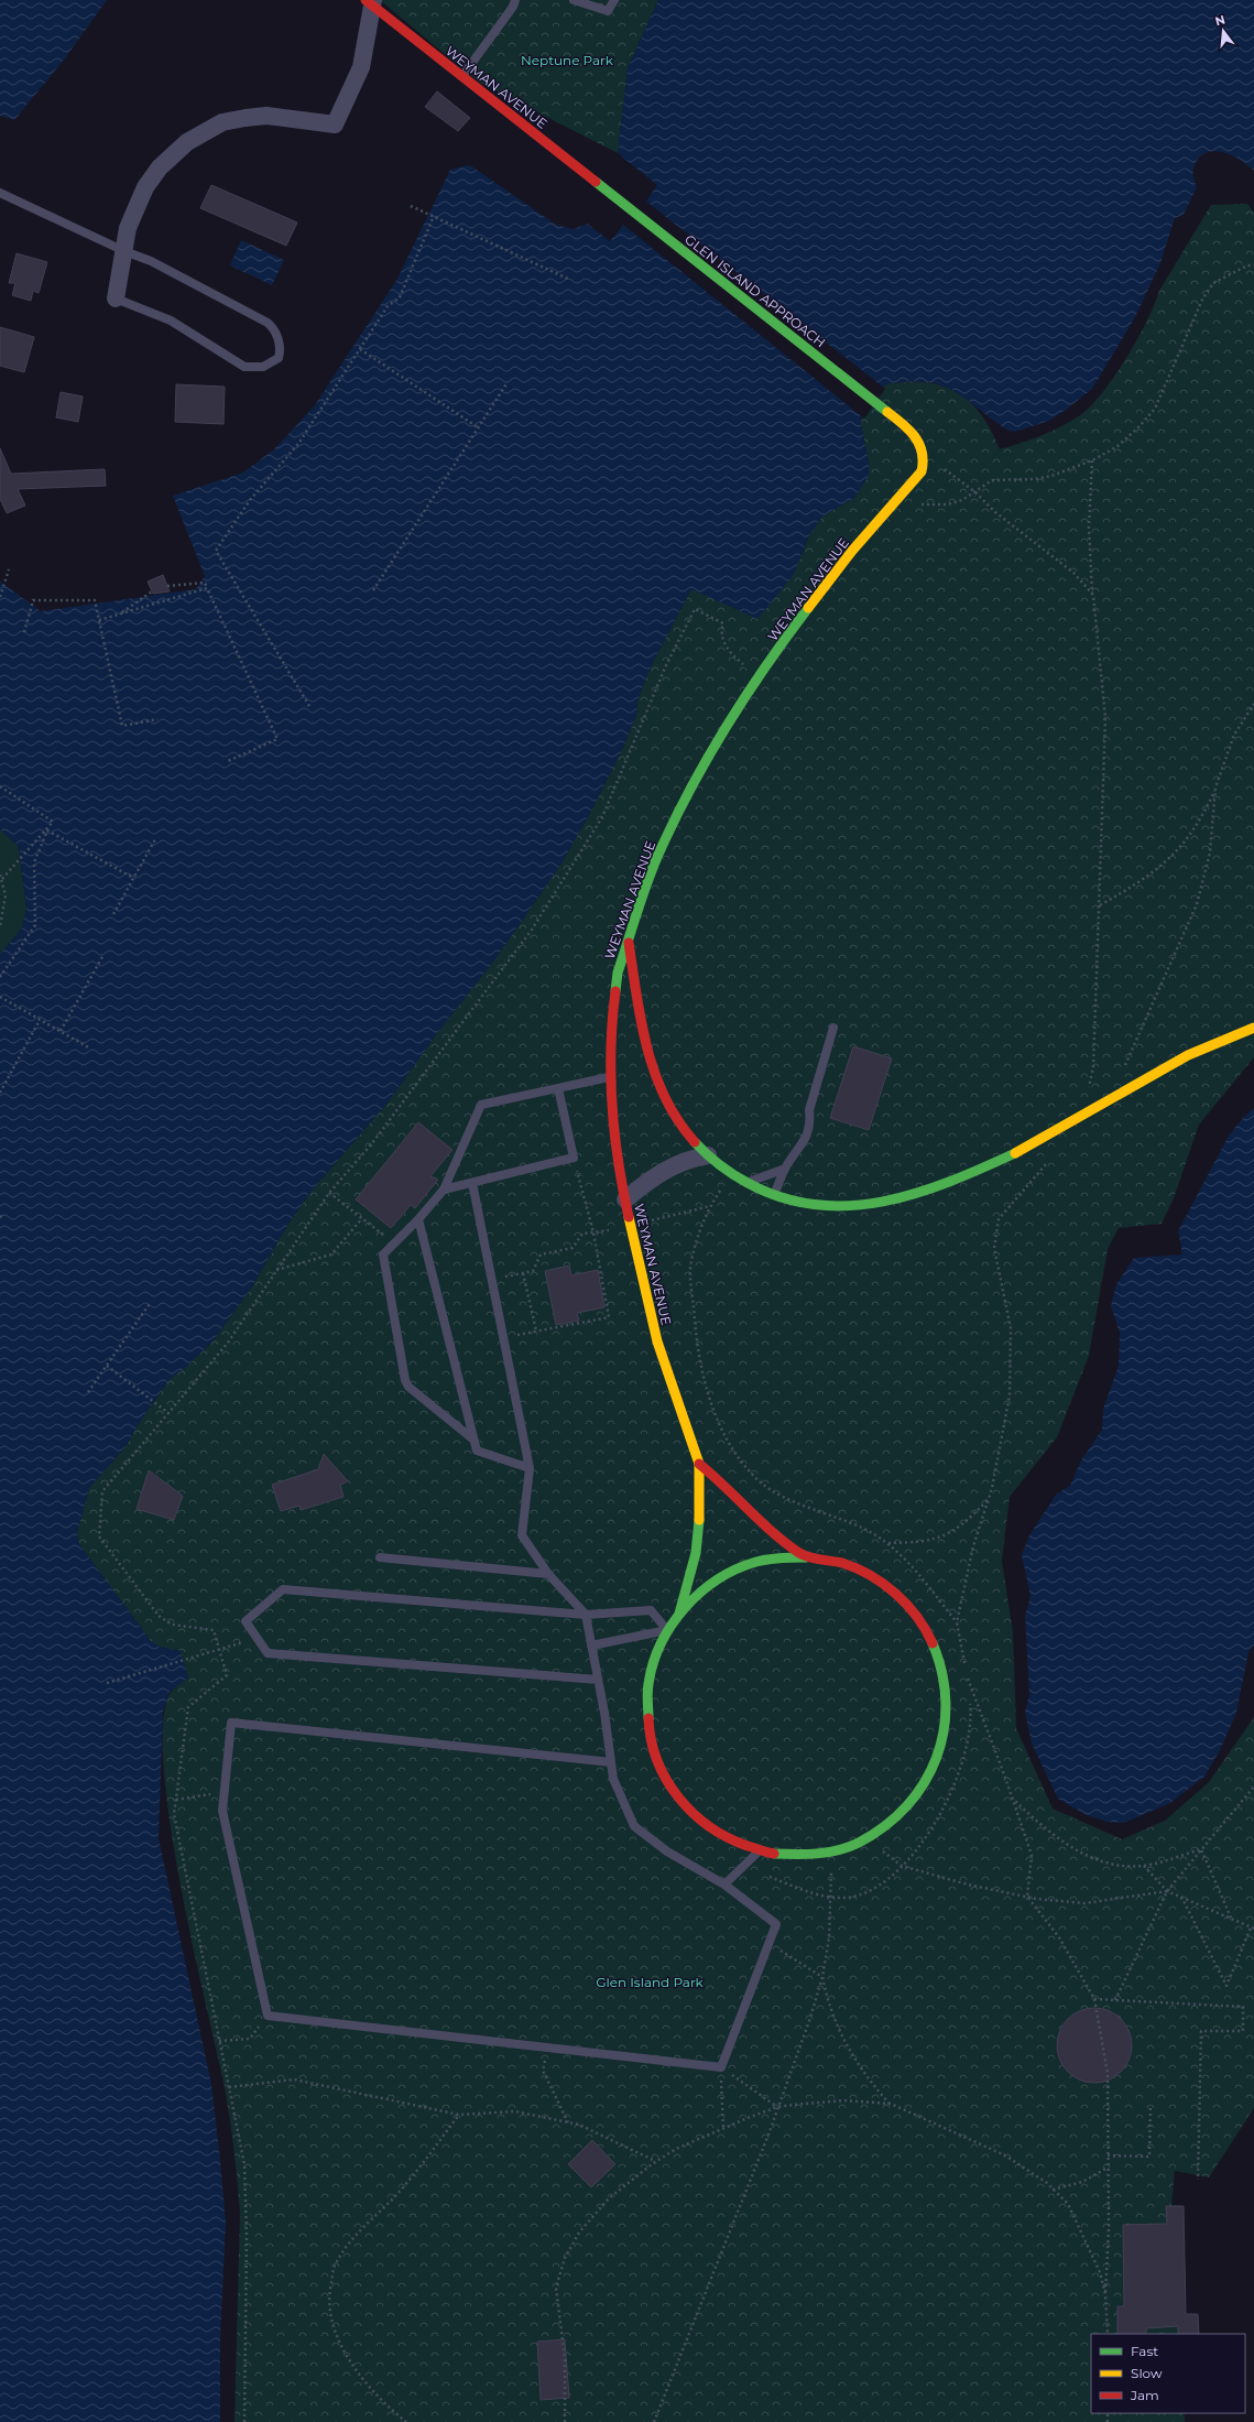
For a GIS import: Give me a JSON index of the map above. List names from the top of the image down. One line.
{"streets":{"street":["WEYMAN AVENUE","GLEN ISLAND APPROACH"]},"crossings":[["WEYMAN AVENUE","GLEN ISLAND APPROACH"]],"parks":["Neptune Park","Glen Island Park"],"legend":["Fast","Slow","Jam"],"north":"top"}
